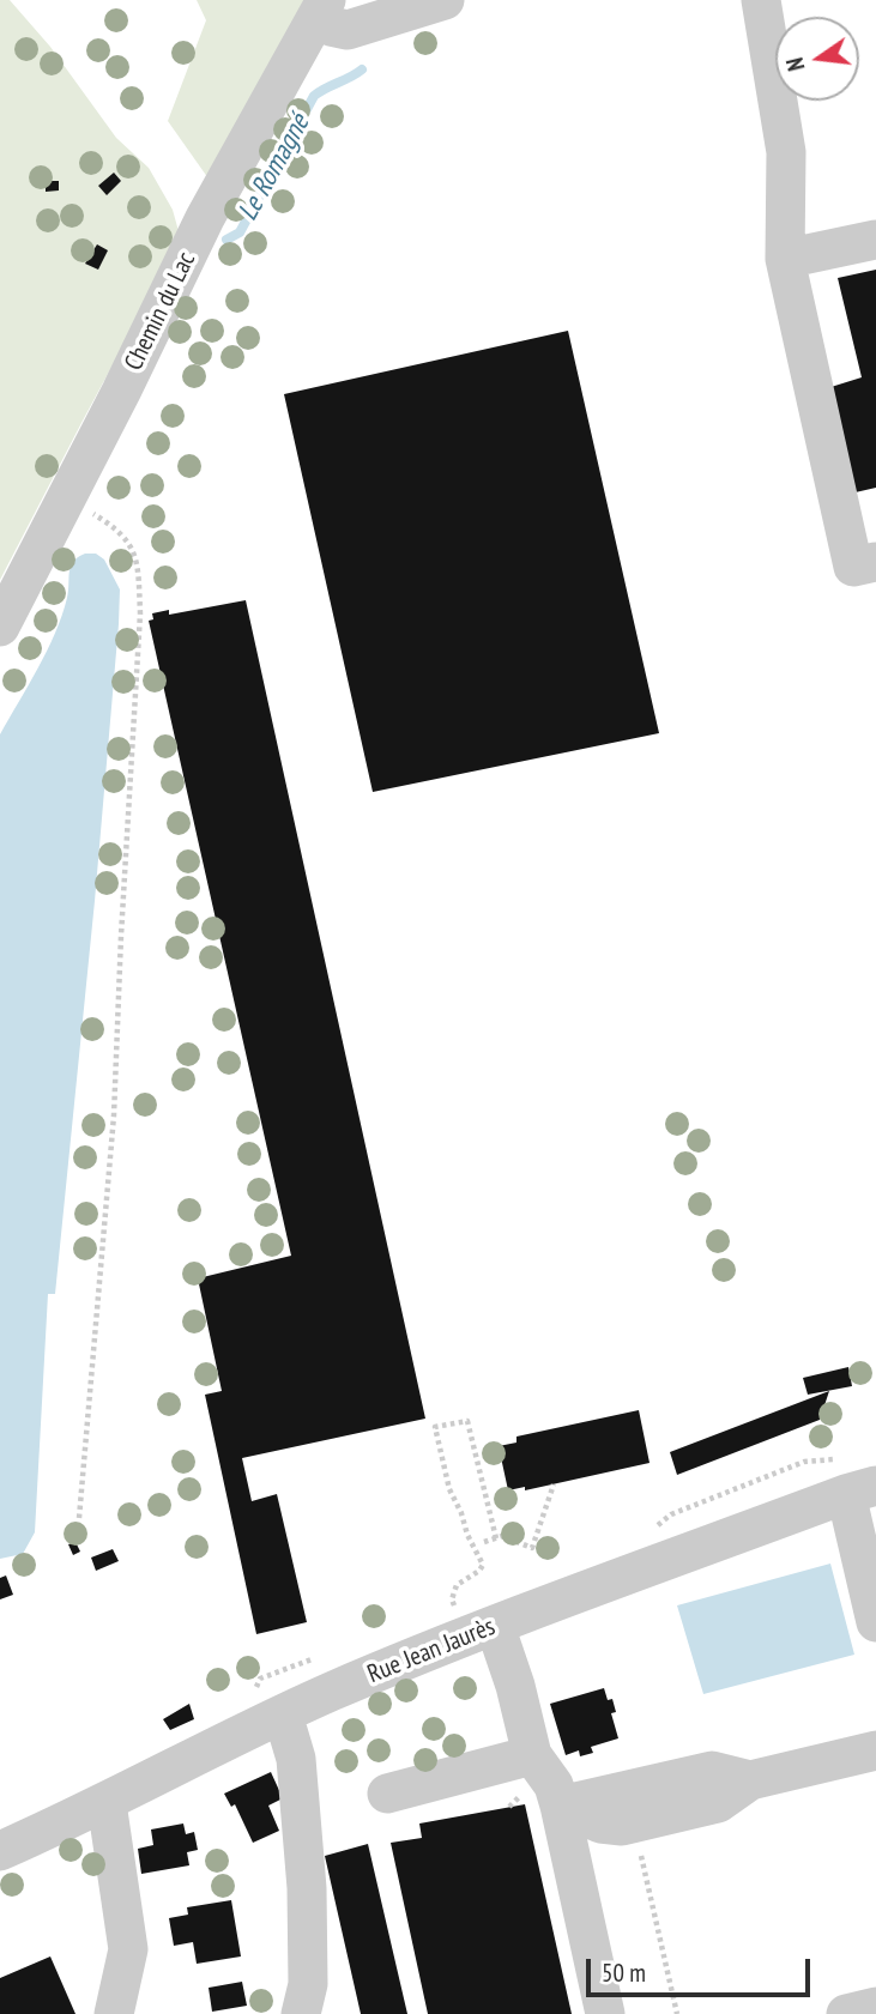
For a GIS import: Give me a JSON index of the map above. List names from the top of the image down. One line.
{"streets":{"street":["Chemin du Lac","Rue Jean Jaurès"]},"water":["Le Romagné"],"scale_bar":"50 m","north":"left"}
